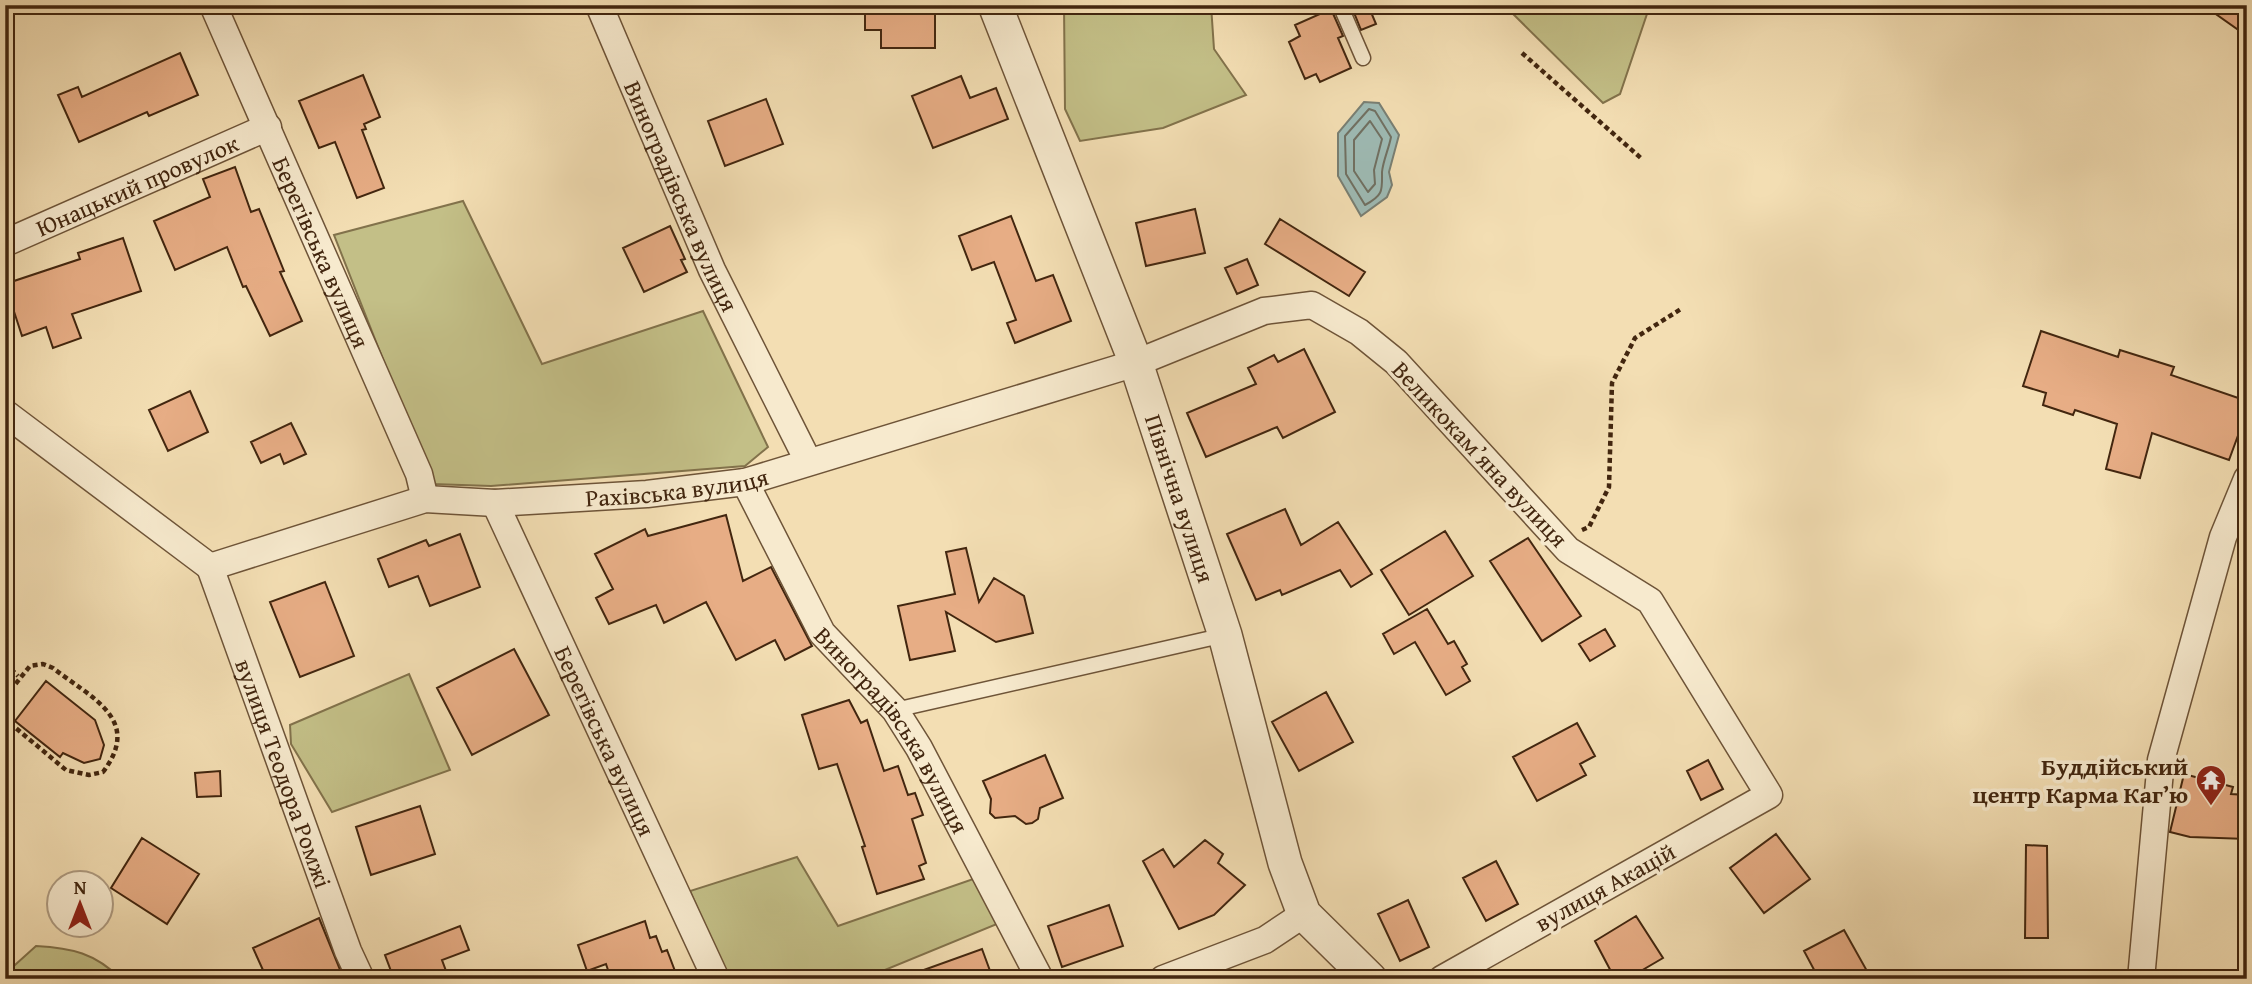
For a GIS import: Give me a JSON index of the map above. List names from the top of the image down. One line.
{"streets":{"street":["Юнацький провулок","Виноградівська вулиця","Берегівська вулиця","Великокамʼяна вулиця","Рахівська вулиця","Північна вулиця","вулиця Теодора Ромжі","вулиця Акацій"]},"crossings":[["Юнацький провулок","Берегівська вулиця"],["Виноградівська вулиця","Рахівська вулиця"],["Берегівська вулиця","Рахівська вулиця"],["Великокамʼяна вулиця","Рахівська вулиця"],["Великокамʼяна вулиця","Північна вулиця"],["Великокамʼяна вулиця","вулиця Акацій"],["Рахівська вулиця","Північна вулиця"],["Рахівська вулиця","вулиця Теодора Ромжі"]],"places":{"temple":["Буддійський центр Карма Кагʼю"]},"north":"top"}
